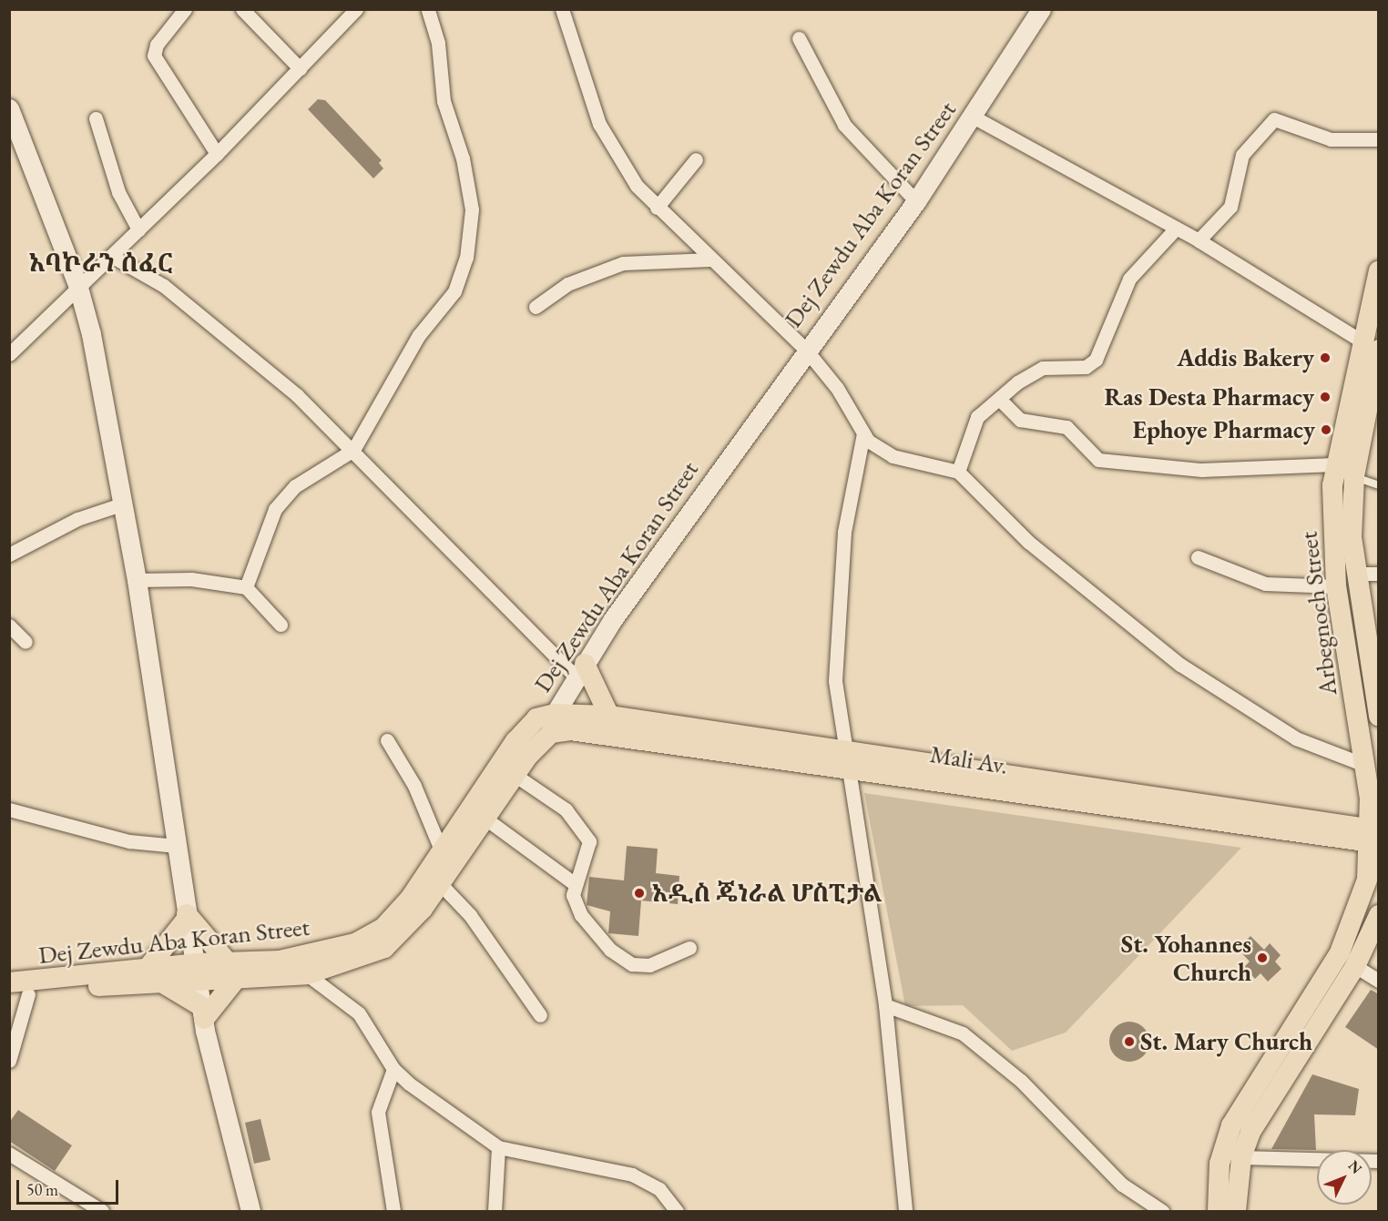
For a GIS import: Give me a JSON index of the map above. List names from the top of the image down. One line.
{"streets":{"main road":["Dej Zewdu Aba Koran Street","Arbegnoch Street","Mali Av."]},"crossings":[["Dej Zewdu Aba Koran Street","Mali Av."],["Arbegnoch Street","Mali Av."]],"districts":["አባኮራን ሰፈር"],"places":["Addis Bakery","Ras Desta Pharmacy","Ephoye Pharmacy","አዲስ ጄነራል ሆስፒታል","St. Yohannes Church","St. Mary Church"],"scale_bar":"50 m","north":"top right"}
